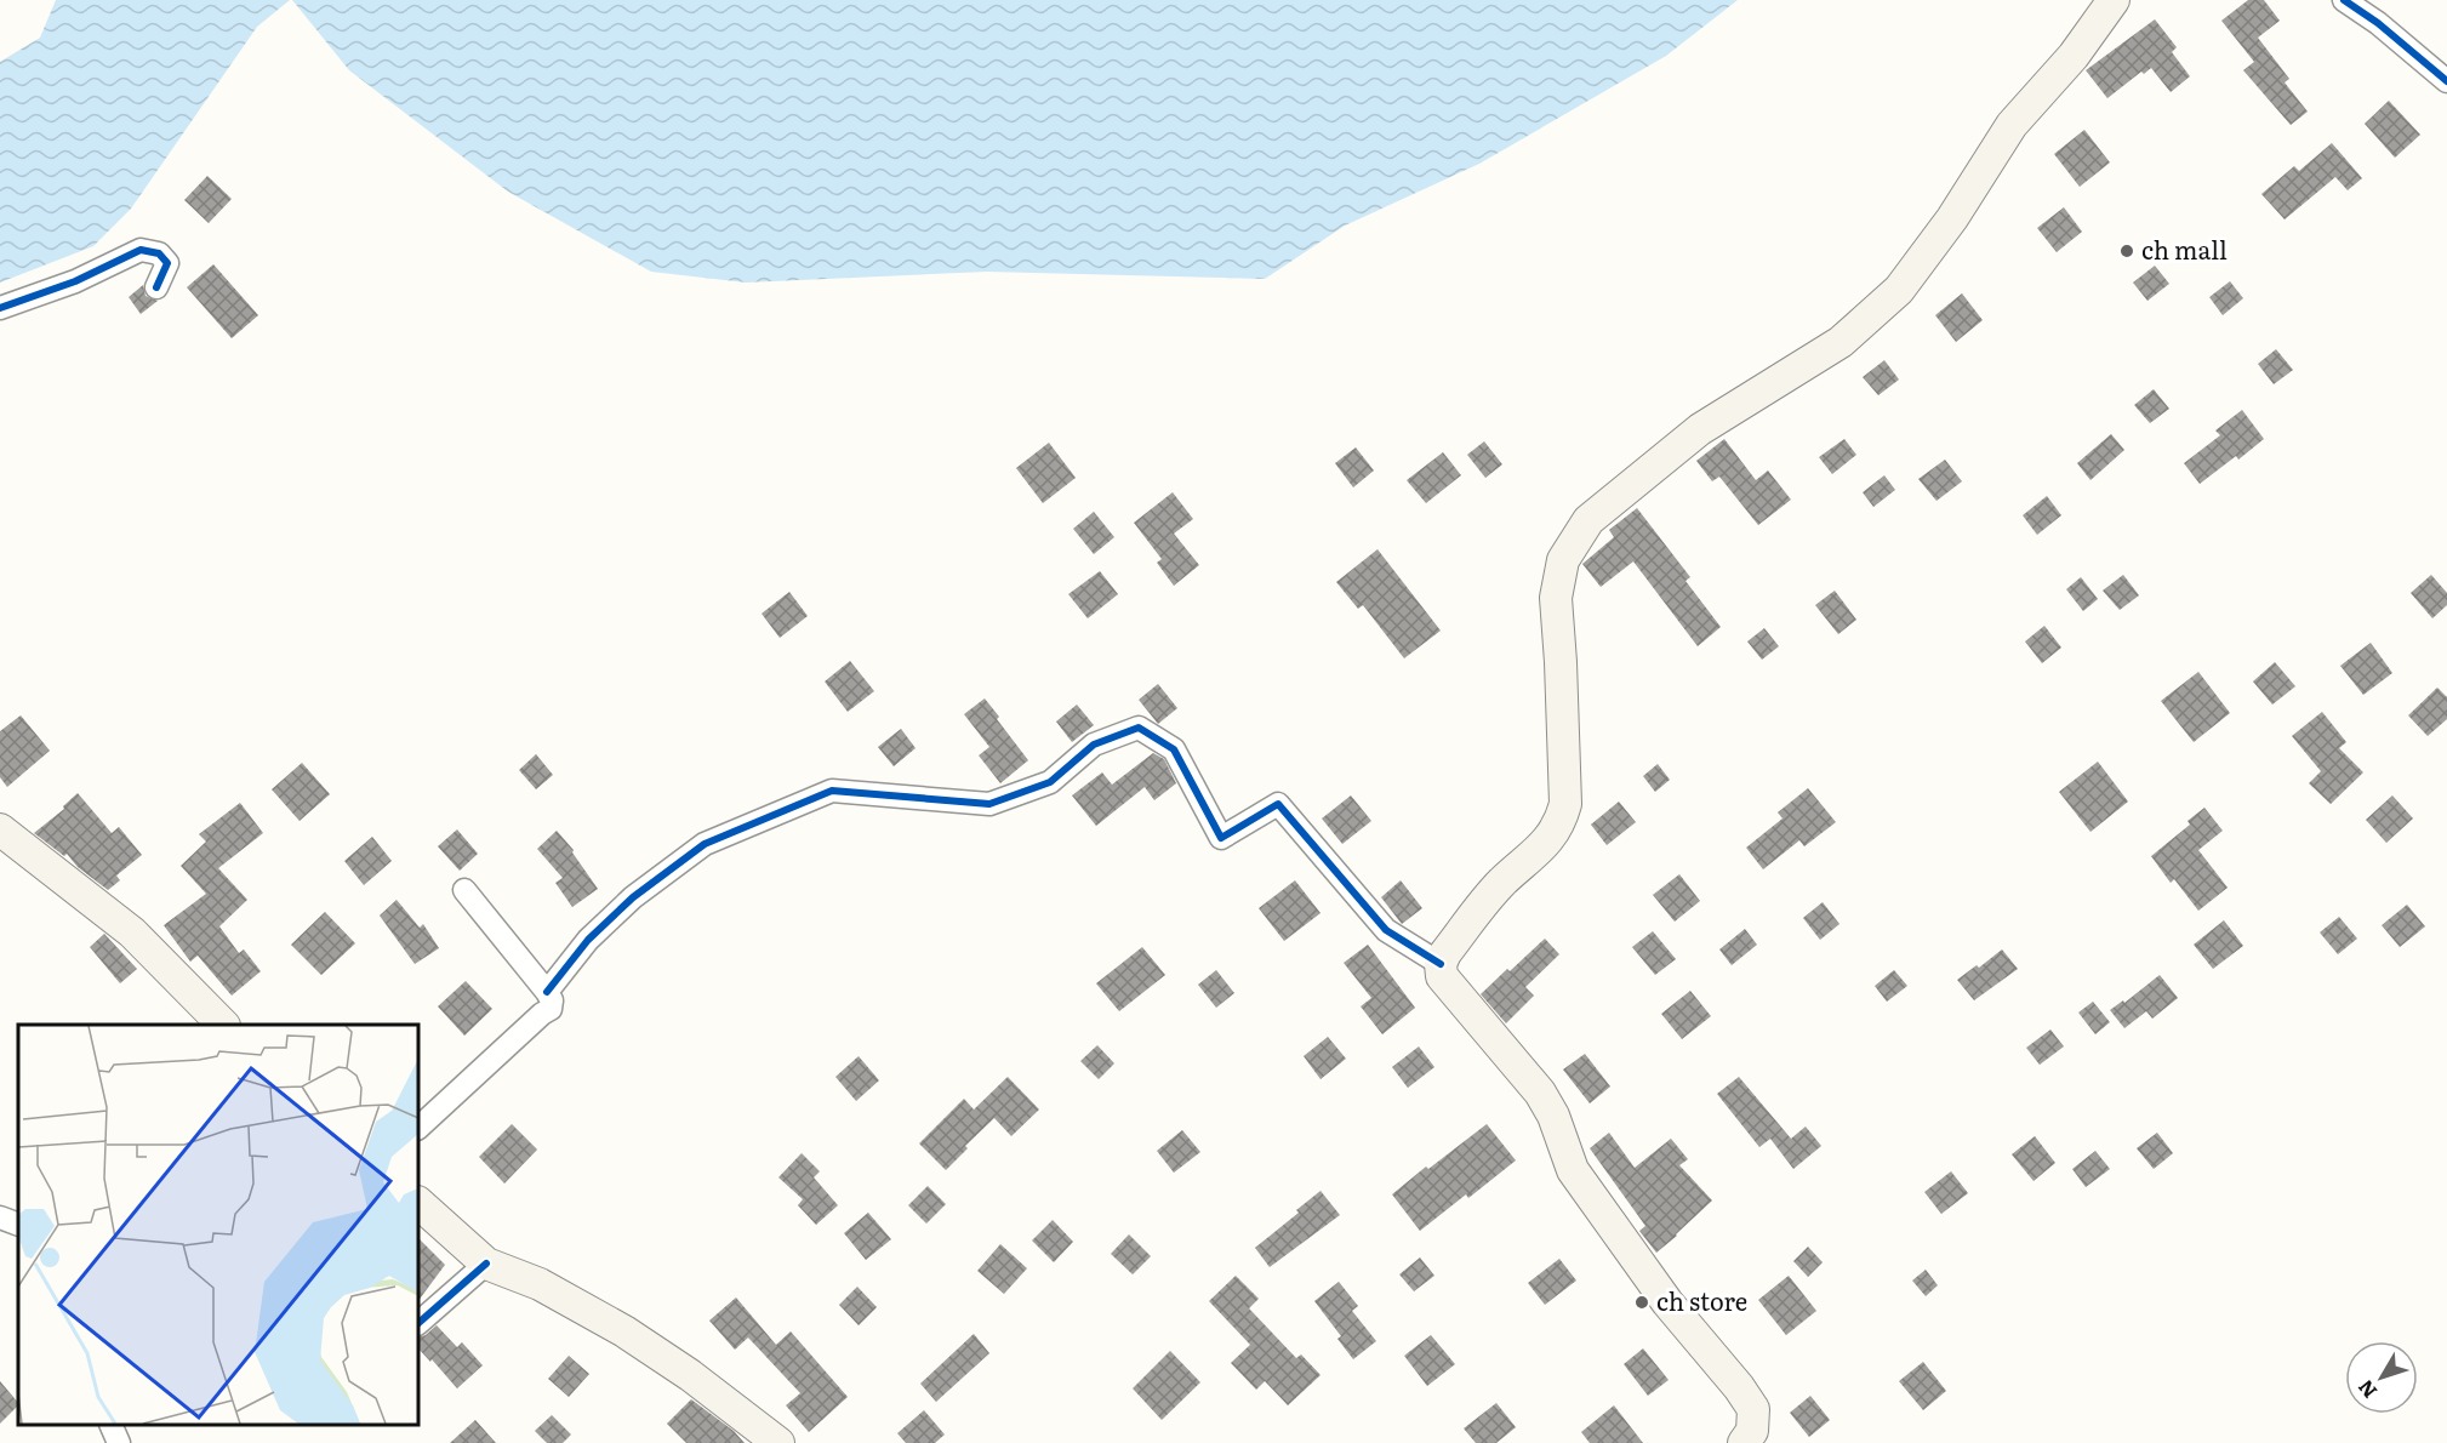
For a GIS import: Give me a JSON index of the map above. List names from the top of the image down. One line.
{"places":["ch mall","ch store"],"north":"bottom left"}
